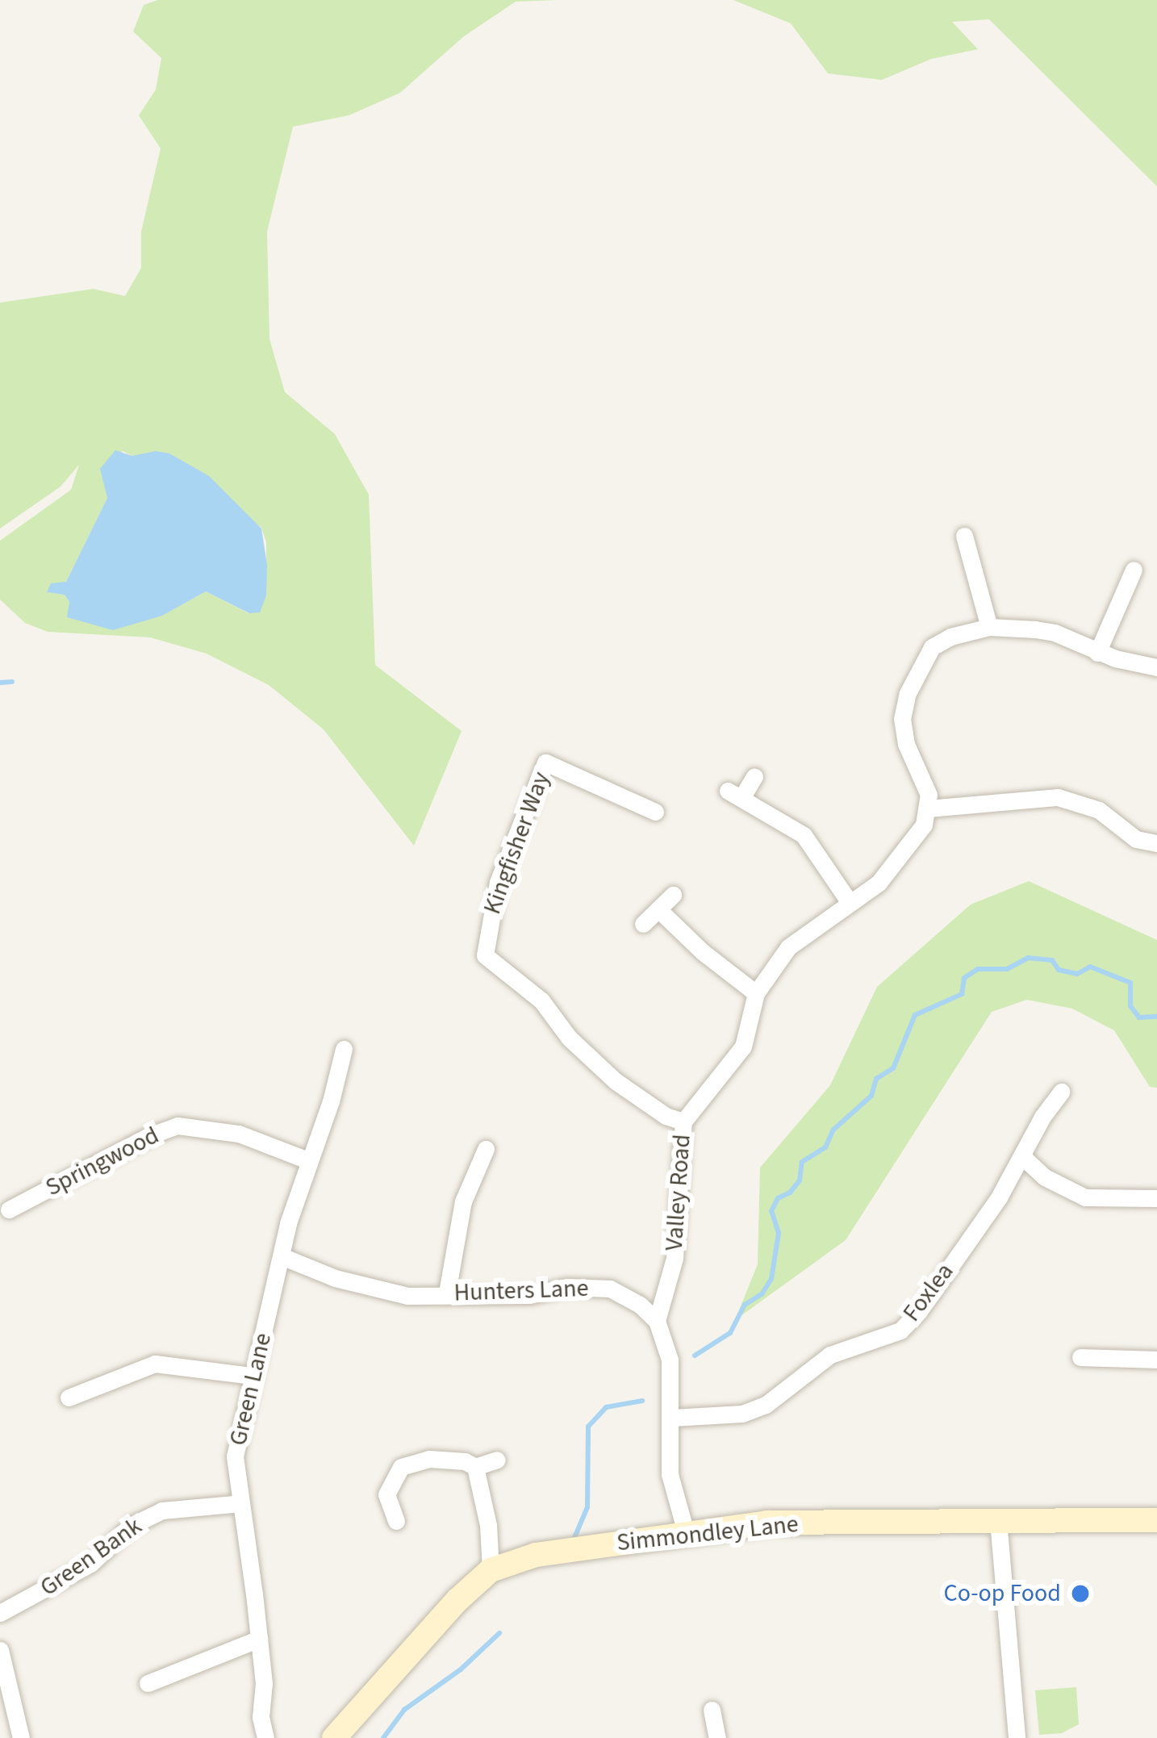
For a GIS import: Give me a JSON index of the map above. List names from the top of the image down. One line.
{"streets":{"street":["Kingfisher Way","Springwood","Valley Road","Hunters Lane","Foxlea","Green Lane","Simmondley Lane","Green Bank"]},"crossings":[["Kingfisher Way","Valley Road"],["Springwood","Green Lane"],["Valley Road","Hunters Lane"],["Hunters Lane","Green Lane"],["Green Lane","Green Bank"]],"places":["Co-op Food"]}
